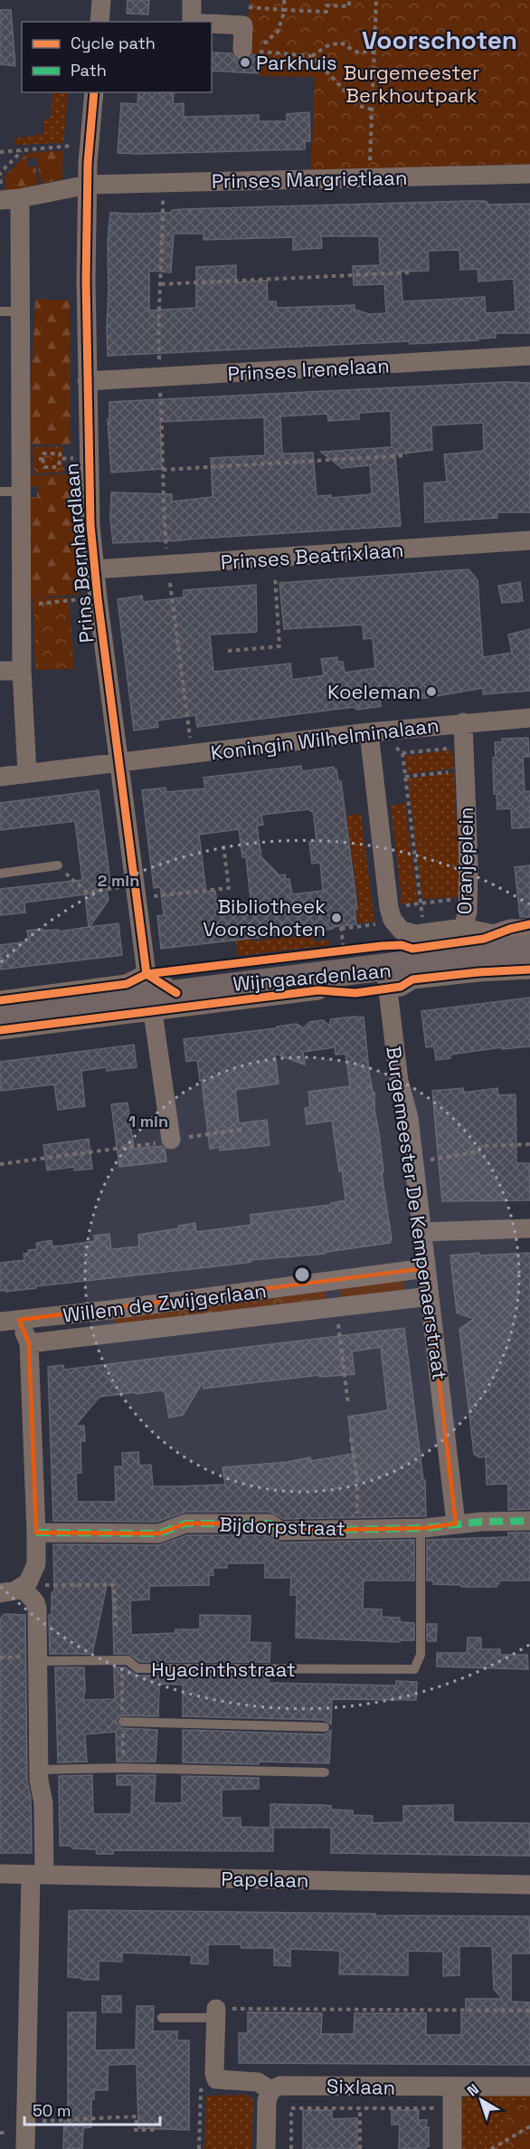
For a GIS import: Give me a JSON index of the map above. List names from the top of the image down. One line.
{"streets":{"main road":["Wijngaardenlaan"],"street":["Prinses Margrietlaan","Prinses Irenelaan","Prins Bernhardlaan","Prinses Beatrixlaan","Koningin Wilhelminalaan","Oranjeplein","Burgemeester De Kempenaerstraat","Willem de Zwijgerlaan","Bijdorpstraat","Papelaan","Sixlaan"],"lane":["Hyacinthstraat"]},"crossings":[["Prinses Margrietlaan","Prins Bernhardlaan"],["Prinses Irenelaan","Prins Bernhardlaan"],["Prins Bernhardlaan","Prinses Beatrixlaan"],["Prins Bernhardlaan","Koningin Wilhelminalaan"],["Koningin Wilhelminalaan","Oranjeplein"],["Wijngaardenlaan","Burgemeester De Kempenaerstraat"],["Burgemeester De Kempenaerstraat","Willem de Zwijgerlaan"],["Burgemeester De Kempenaerstraat","Bijdorpstraat"],["Bijdorpstraat","Hyacinthstraat"]],"districts":["Voorschoten"],"parks":["Burgemeester Berkhoutpark"],"places":["Parkhuis","Koeleman","Bibliotheek Voorschoten"],"legend":["Cycle path","Path"],"scale_bar":"50 m","north":"top left","rings":["2 min","1 min"]}
